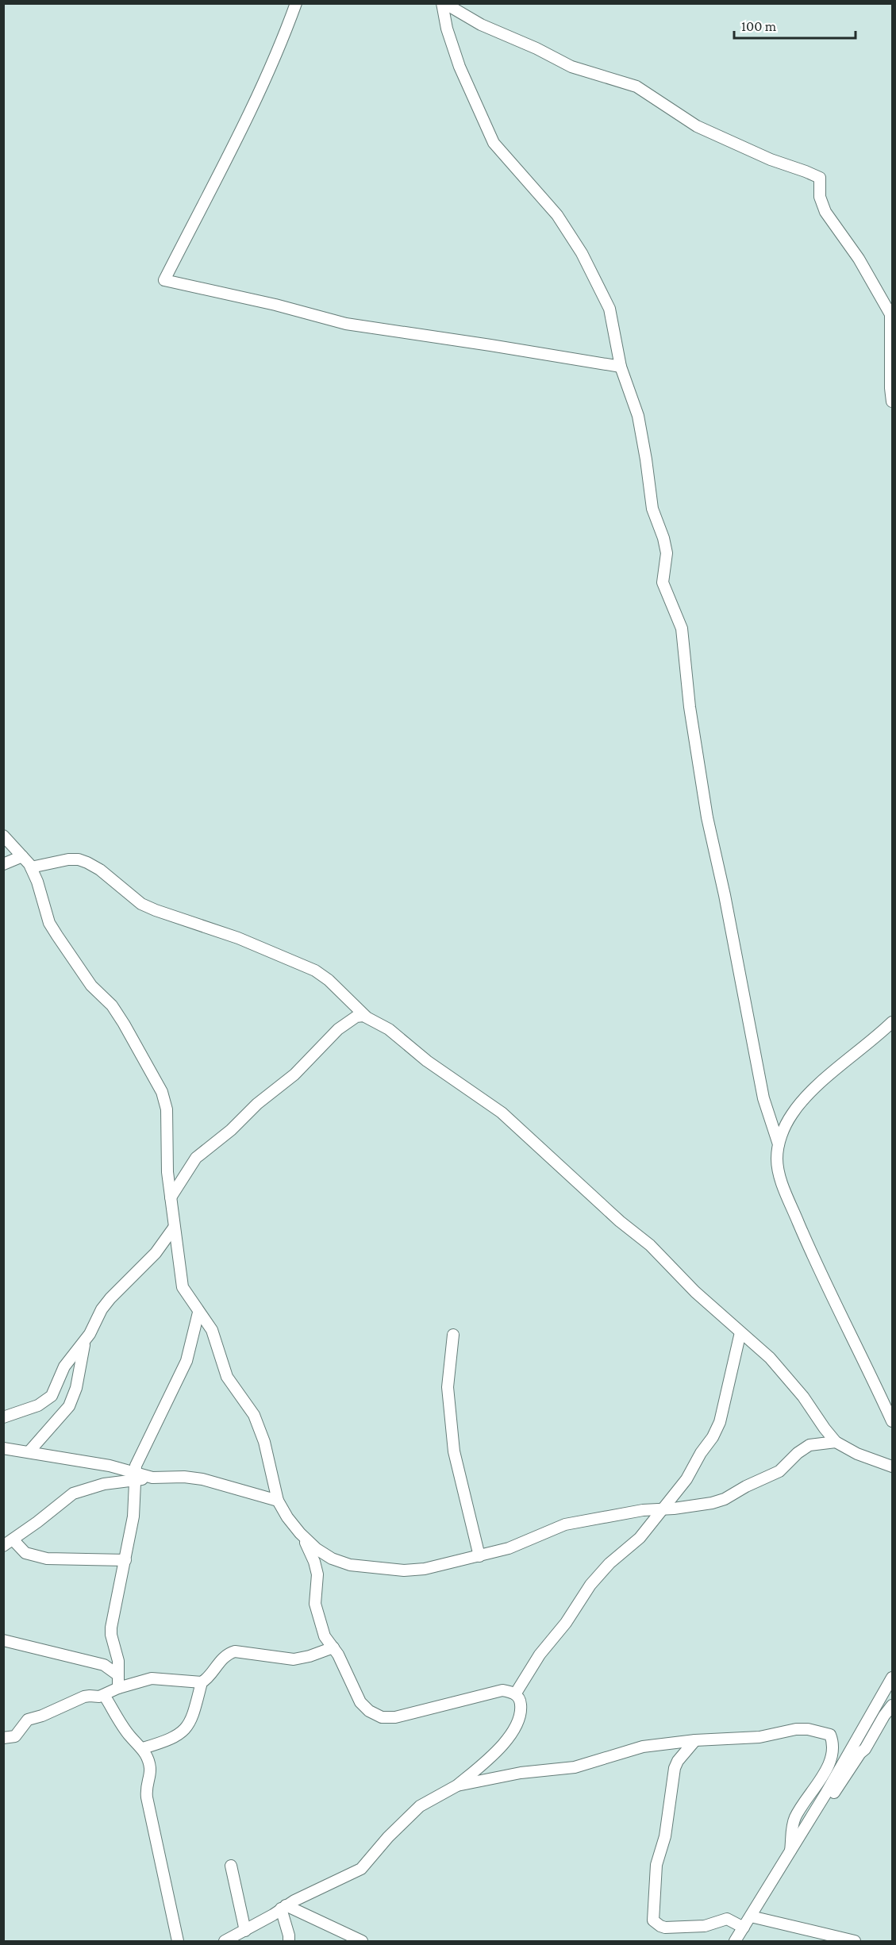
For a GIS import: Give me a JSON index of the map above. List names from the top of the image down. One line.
{"scale_bar":"100 m"}
